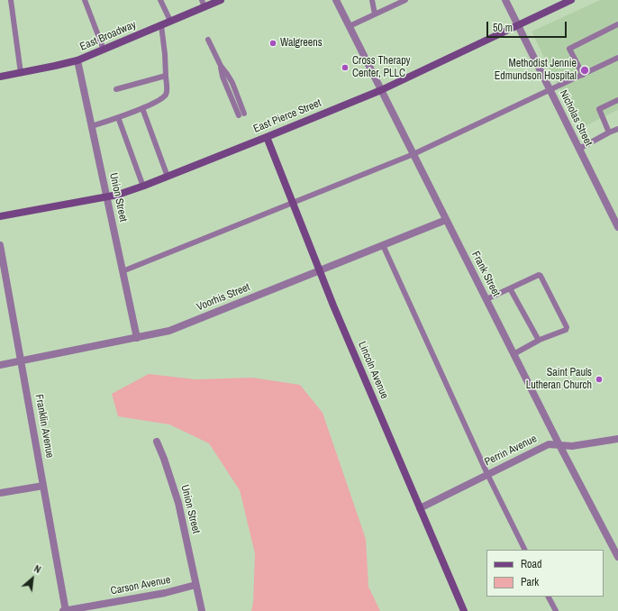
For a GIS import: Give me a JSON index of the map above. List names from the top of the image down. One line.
{"streets":{"main road":["East Broadway","East Pierce Street","Lincoln Avenue"],"street":["Nicholas Street","Union Street","Frank Street","Voorhis Street","Franklin Avenue","Perrin Avenue","Carson Avenue"]},"crossings":[["East Broadway","Union Street"],["East Pierce Street","Nicholas Street"],["East Pierce Street","Union Street"],["East Pierce Street","Frank Street"],["East Pierce Street","Lincoln Avenue"],["Union Street","Voorhis Street"],["Union Street","Carson Avenue"],["Frank Street","Voorhis Street"],["Frank Street","Perrin Avenue"],["Voorhis Street","Lincoln Avenue"],["Voorhis Street","Franklin Avenue"],["Lincoln Avenue","Perrin Avenue"],["Franklin Avenue","Carson Avenue"]],"places":["Walgreens","Cross Therapy Center, PLLC","Methodist Jennie Edmundson Hospital","Saint Pauls Lutheran Church"],"legend":["Road","Park"],"scale_bar":"50 m","north":"top right"}
